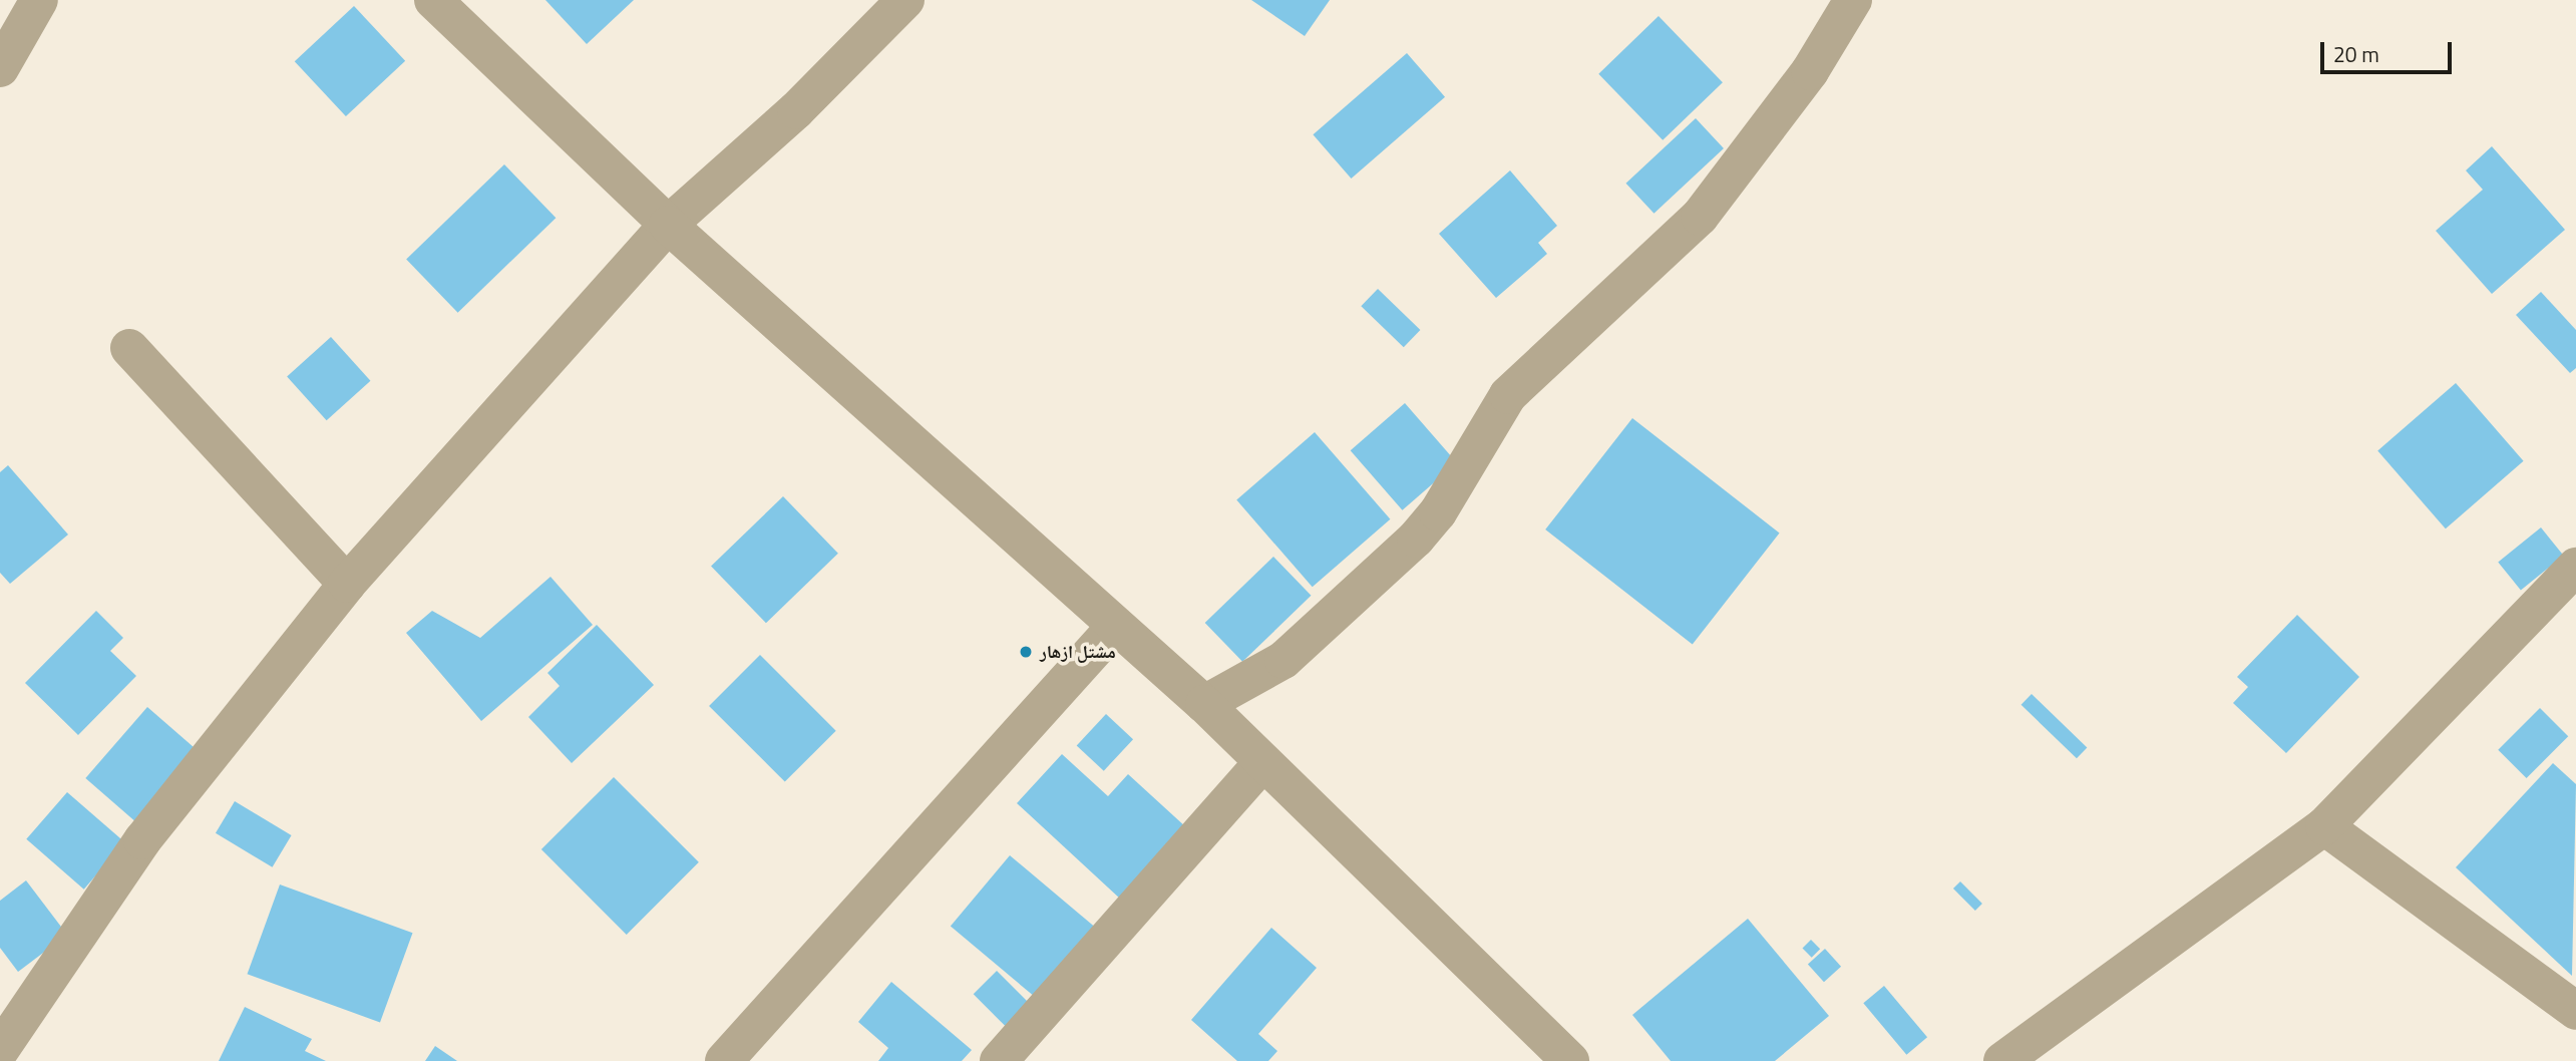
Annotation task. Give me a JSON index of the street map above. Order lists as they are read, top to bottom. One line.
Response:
{"places":["مشتل ازهار"],"scale_bar":"20 m"}
